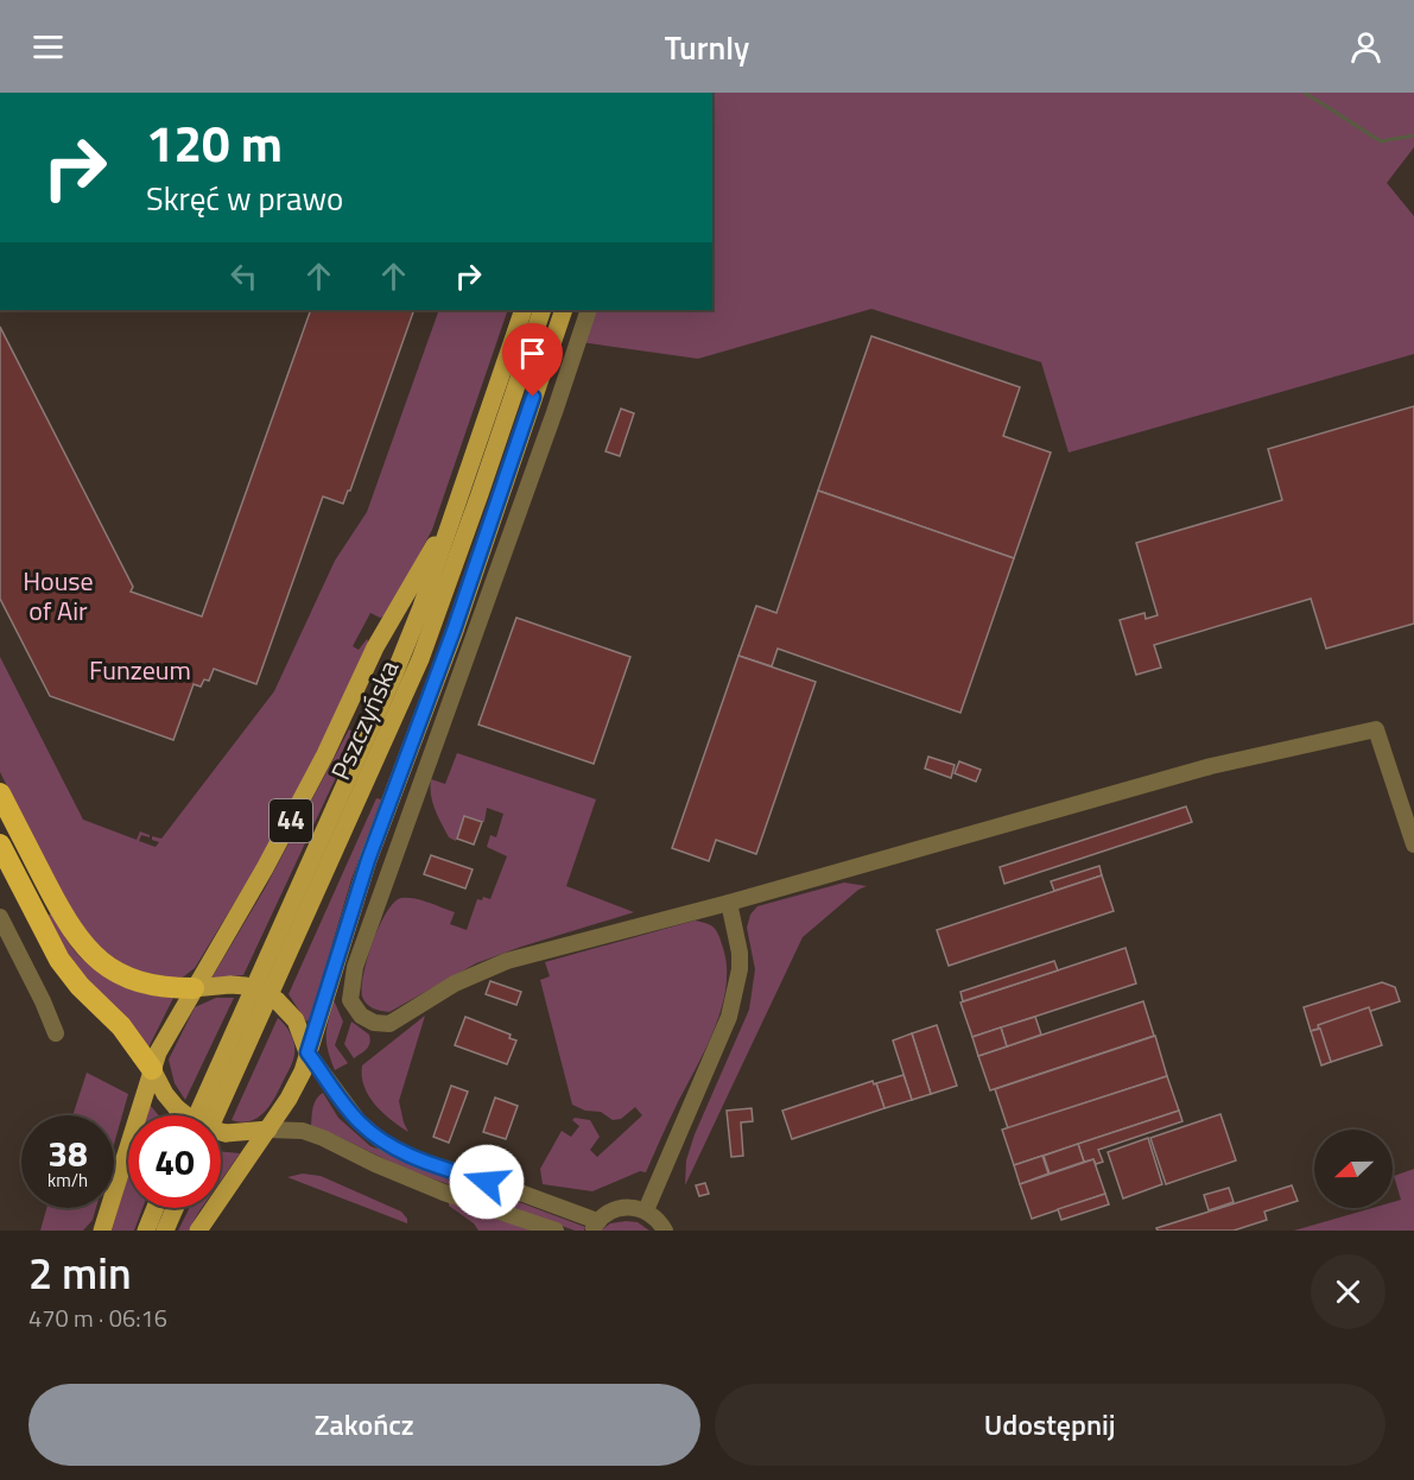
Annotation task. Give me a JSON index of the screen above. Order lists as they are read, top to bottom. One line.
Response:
{"streets":{"main road":["Pszczyńska","44"]},"crossings":[["Pszczyńska","44"]],"parks":["House of Air","Funzeum"],"north":"left","page":{"header":"Turnly","turn":["120 m","Skręć w prawo"],"speed":"38 km/h","limit":"40","heading":["2 min","470 m · 06:16"],"buttons":["Zakończ","Udostępnij"]}}
